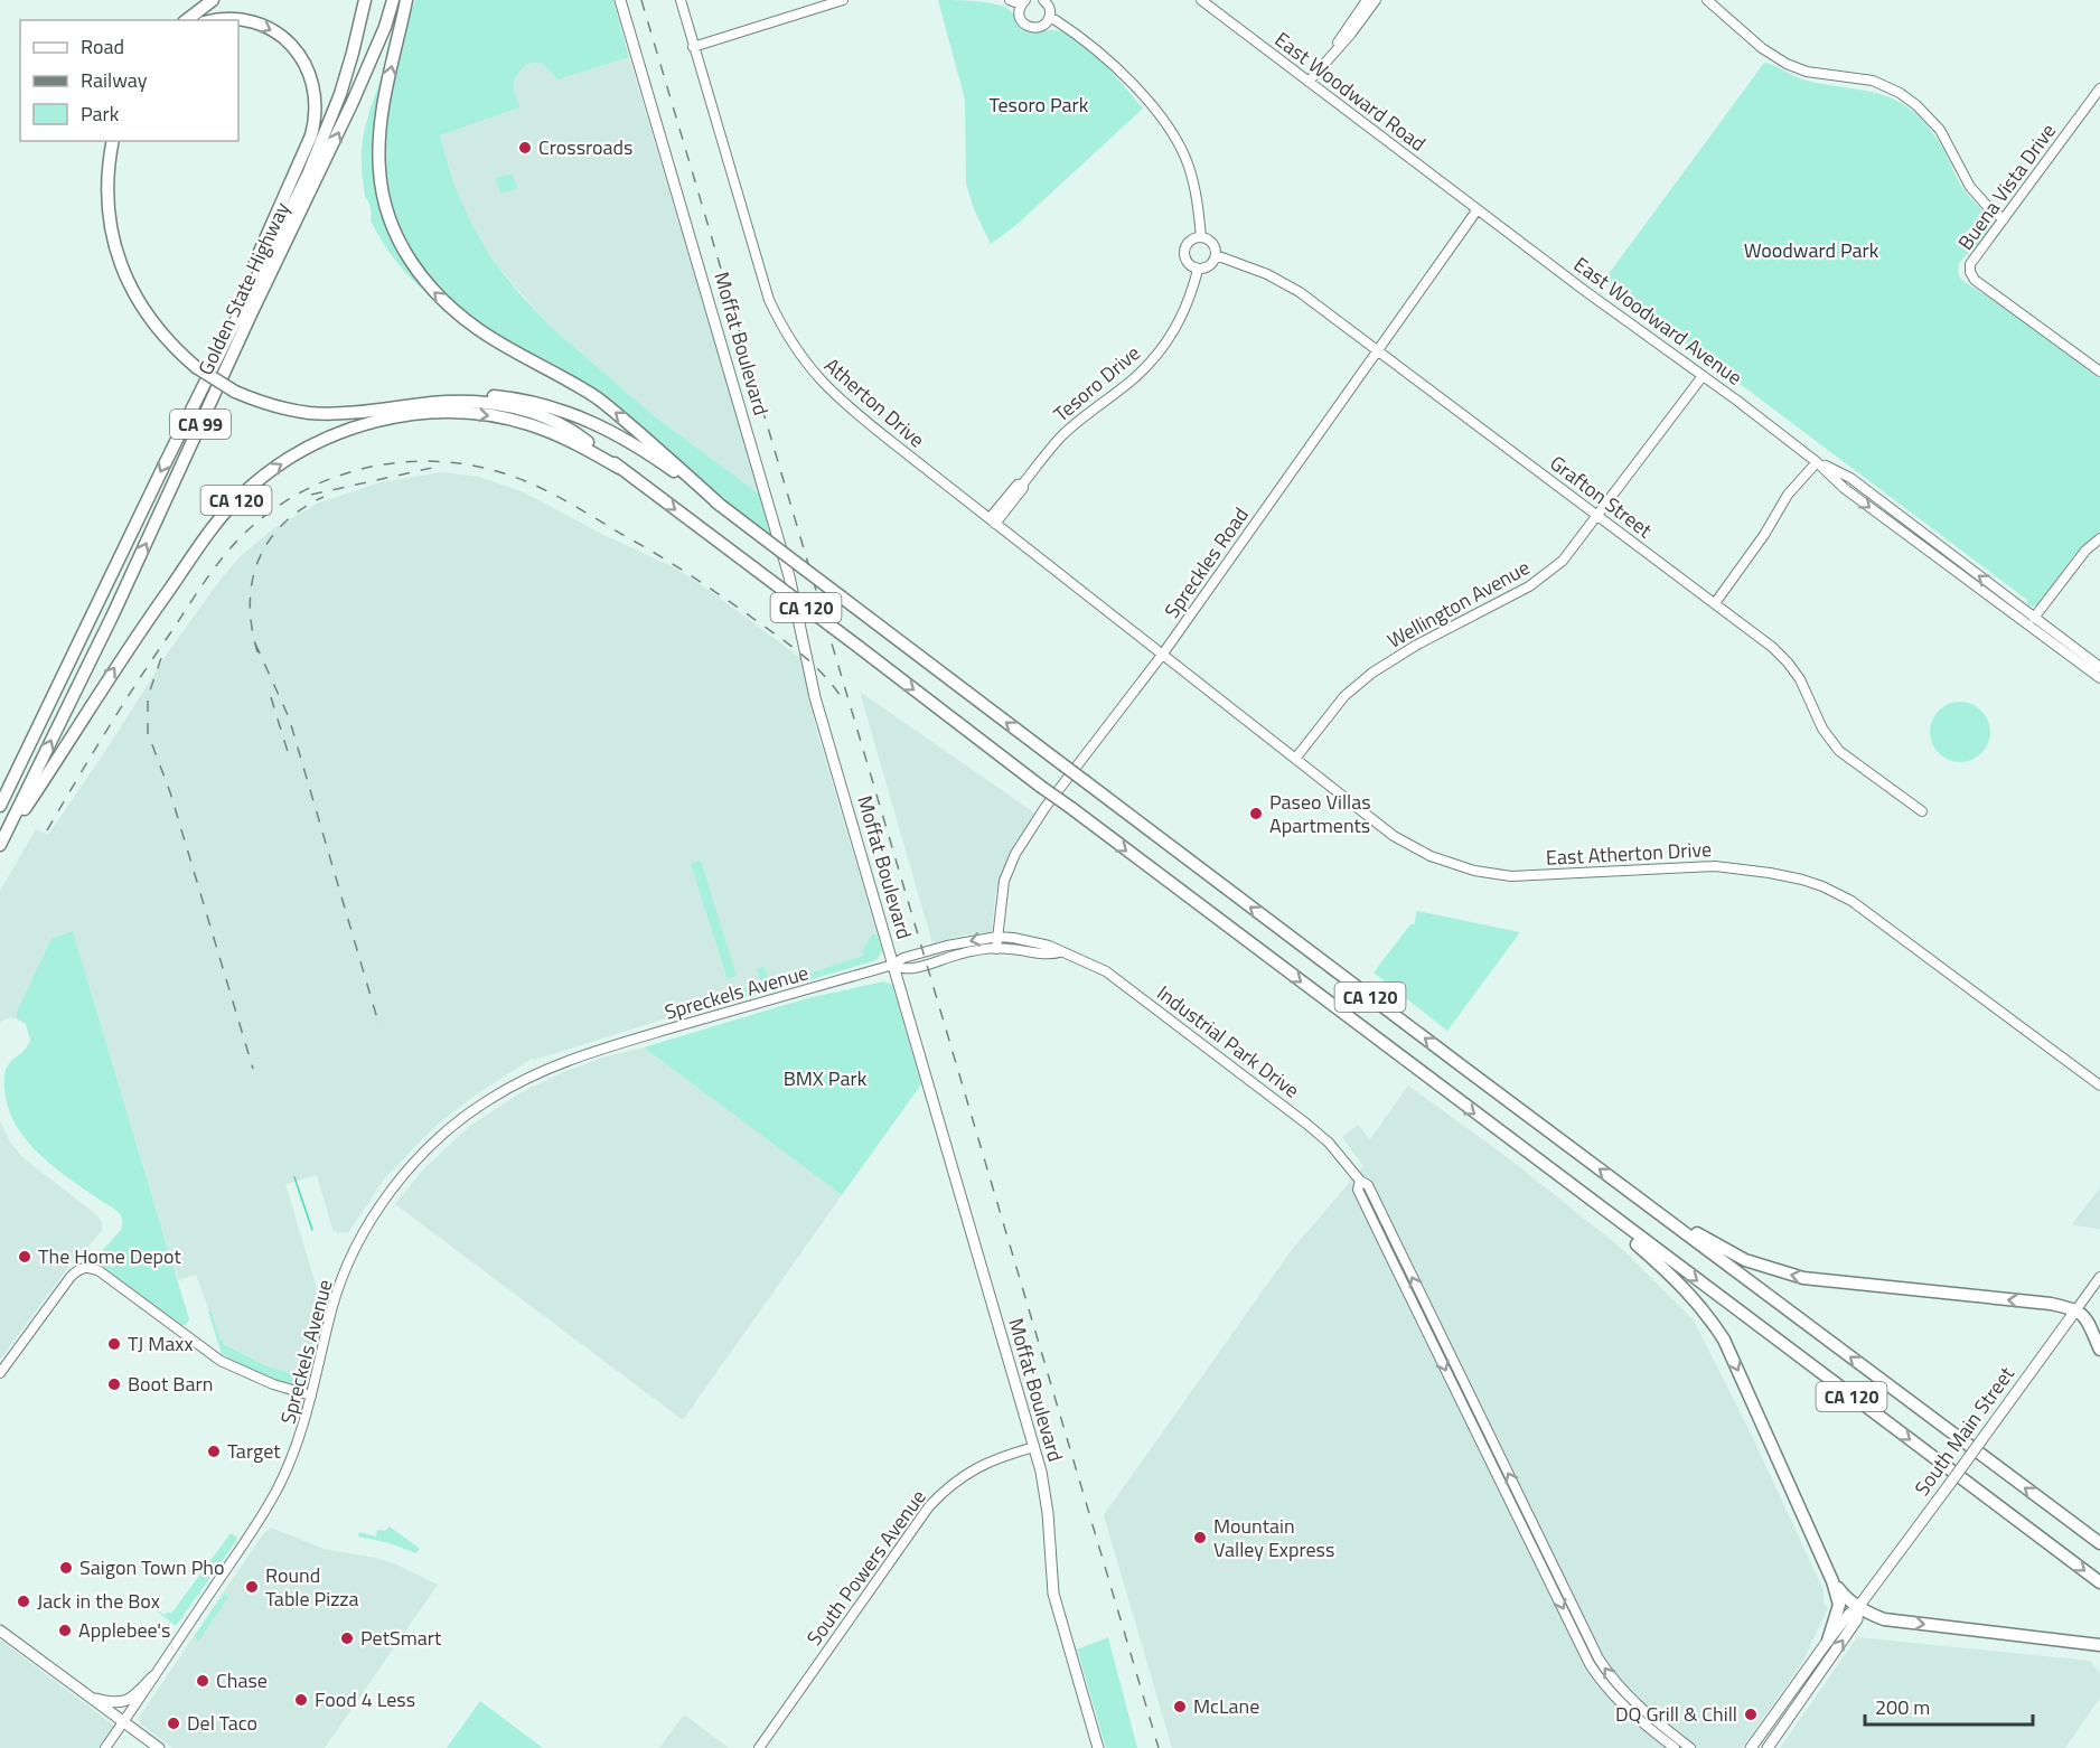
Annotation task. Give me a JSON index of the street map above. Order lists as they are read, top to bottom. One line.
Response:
{"streets":{"highway":["Golden State Highway","CA 99","CA 120"],"main road":["Moffat Boulevard","South Main Street"],"street":["East Woodward Road","Buena Vista Drive","East Woodward Avenue","Tesoro Drive","Atherton Drive","Grafton Street","Spreckles Road","Wellington Avenue","East Atherton Drive","Spreckels Avenue","Industrial Park Drive","South Powers Avenue"]},"crossings":[["East Woodward Road","East Woodward Avenue"],["East Woodward Road","Spreckles Road"],["Golden State Highway","CA 120"],["East Woodward Avenue","Spreckles Road"],["East Woodward Avenue","Wellington Avenue"],["Moffat Boulevard","Spreckels Avenue"],["Moffat Boulevard","Industrial Park Drive"],["Moffat Boulevard","South Powers Avenue"],["Tesoro Drive","Atherton Drive"],["Tesoro Drive","Grafton Street"],["Atherton Drive","Spreckles Road"],["Atherton Drive","East Atherton Drive"],["Grafton Street","Spreckles Road"],["Grafton Street","Wellington Avenue"],["Spreckles Road","East Atherton Drive"],["Spreckles Road","Industrial Park Drive"],["Wellington Avenue","East Atherton Drive"],["Spreckels Avenue","Industrial Park Drive"]],"parks":["Tesoro Park","Woodward Park","BMX Park"],"places":["Crossroads","Paseo Villas Apartments","The Home Depot","TJ Maxx","Boot Barn","Target","Mountain Valley Express","Saigon Town Pho","Round Table Pizza","Jack in the Box","Applebee's","PetSmart","Chase","Food 4 Less","McLane","DQ Grill & Chill","Del Taco"],"legend":["Road","Railway","Park"],"scale_bar":"200 m"}
